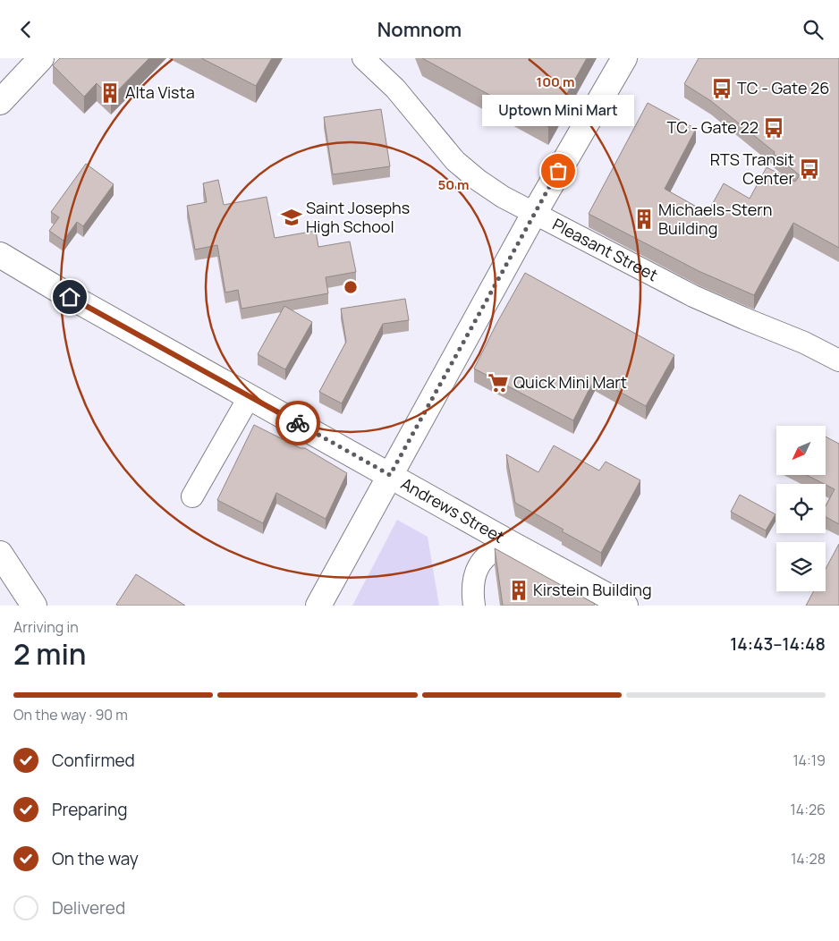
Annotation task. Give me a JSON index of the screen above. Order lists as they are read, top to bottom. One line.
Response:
{"streets":{"main road":["Andrews Street"],"street":["Pleasant Street"]},"places":{"bus stop":["TC - Gate 26","TC - Gate 22","RTS Transit Center"],"building":["Alta Vista","Michaels-Stern Building","Kirstein Building"],"other":["Uptown Mini Mart"],"school or university":["Saint Josephs High School"],"supermarket":["Quick Mini Mart"]},"north":"bottom left","page":{"header":"Nomnom","bubble":"Uptown Mini Mart","heading":["2 min","Arriving in","14:43–14:48"],"bar":"On the way · 90 m","list":[["Confirmed","14:19"],["Preparing","14:26"],["On the way","14:28"],"Delivered"]},"rings":["100 m","50 m"]}
